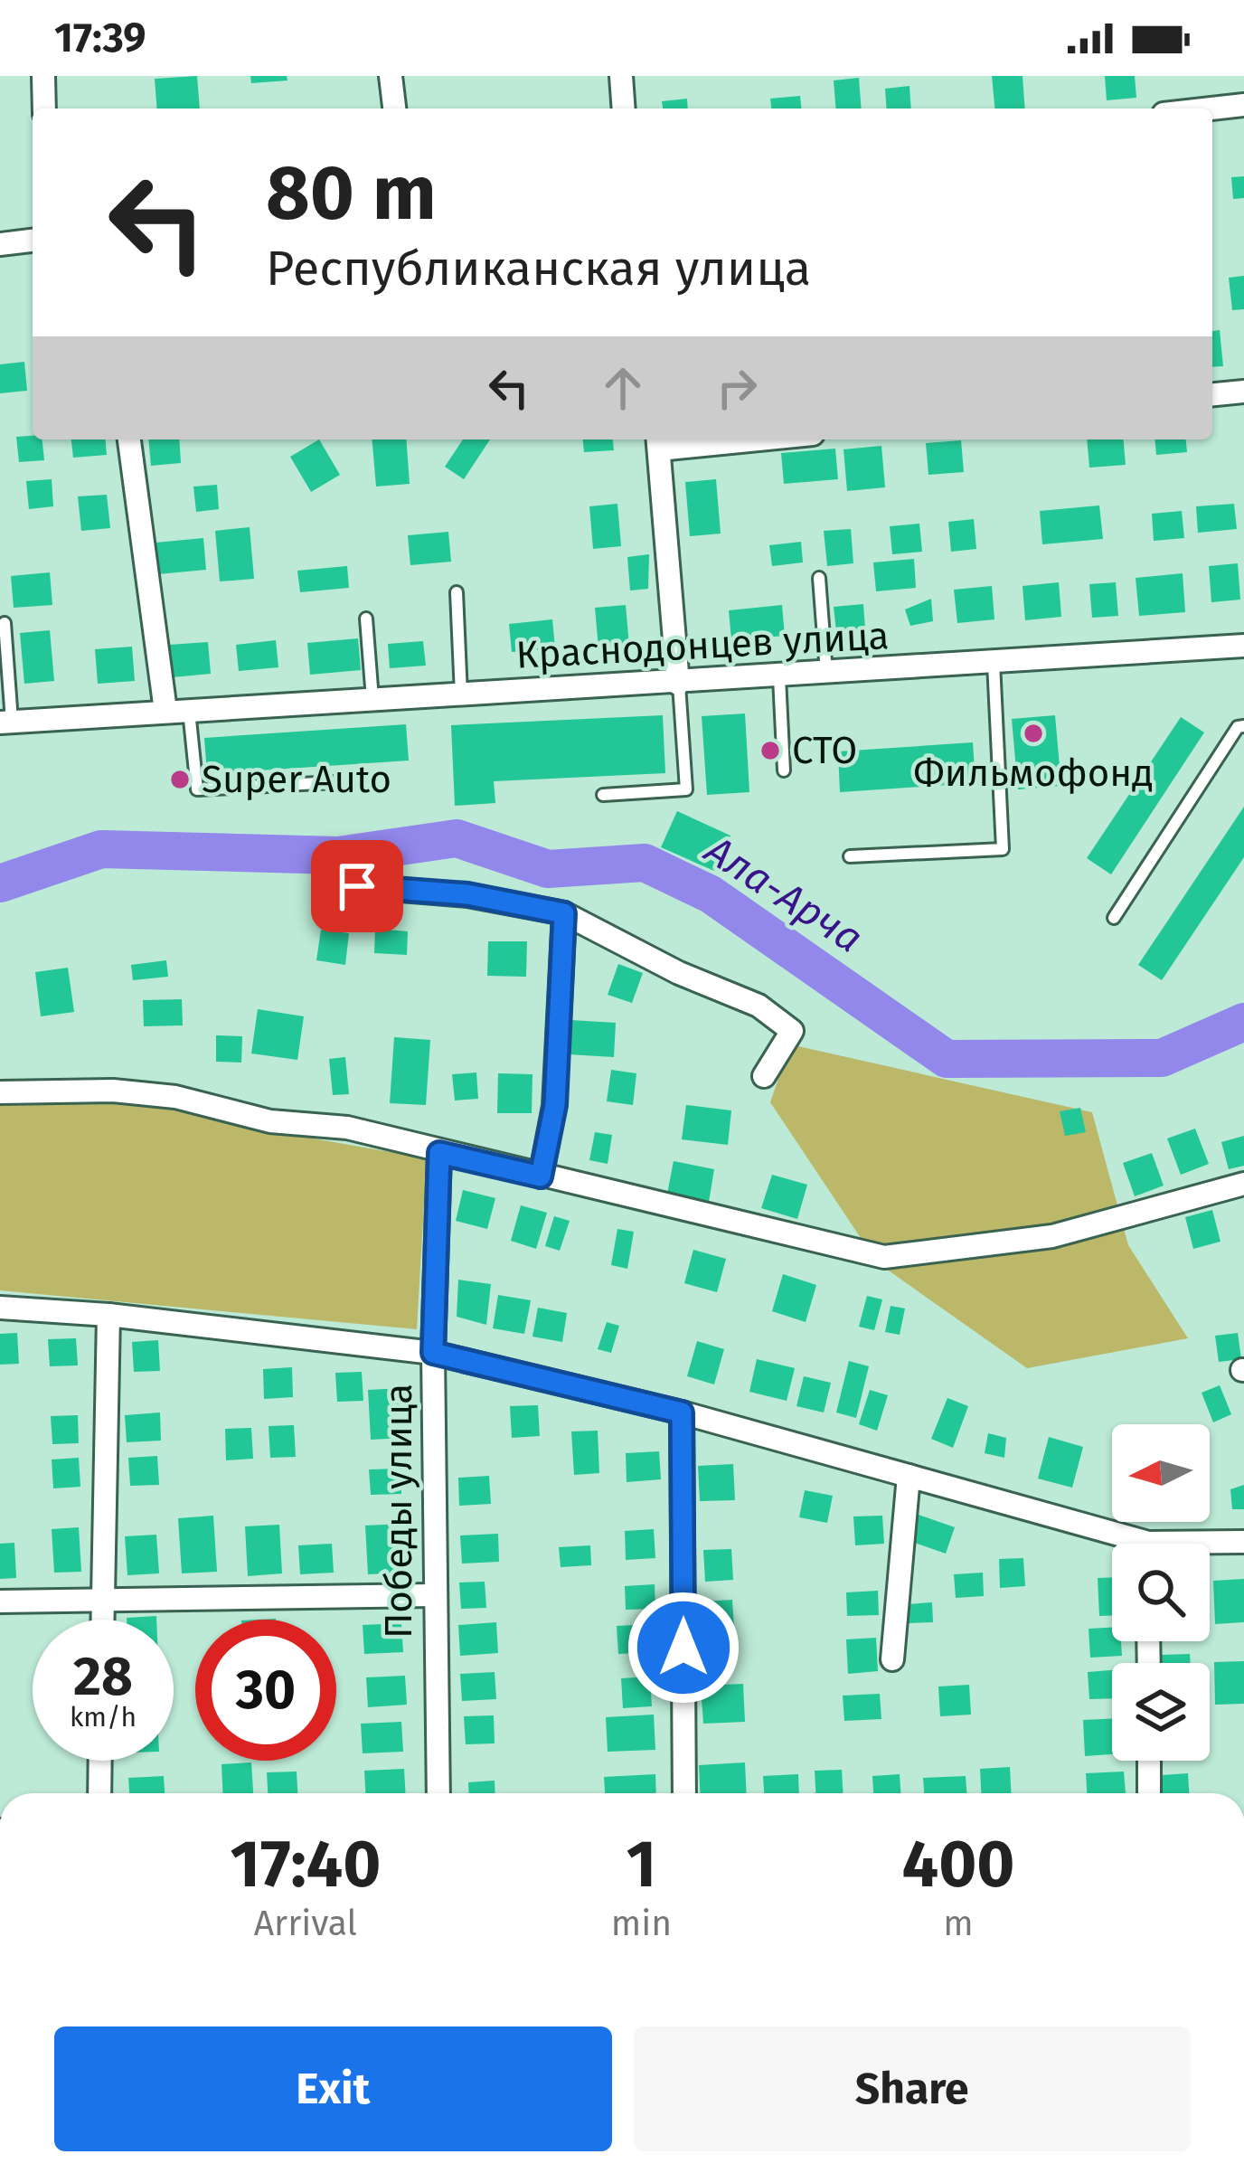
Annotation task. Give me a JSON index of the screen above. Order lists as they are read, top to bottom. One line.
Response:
{"streets":{"street":["Краснодонцев улица","Победы улица"]},"water":["Ала-Арча"],"places":["Фильмофонд","СТО","Super Auto"],"north":"left","page":{"status":"17:39","turn":["80 m","Республиканская улица"],"speed":"28 km/h","limit":"30","eta":["17:40","Arrival","1","min","400","m"],"buttons":["Exit","Share"]}}
